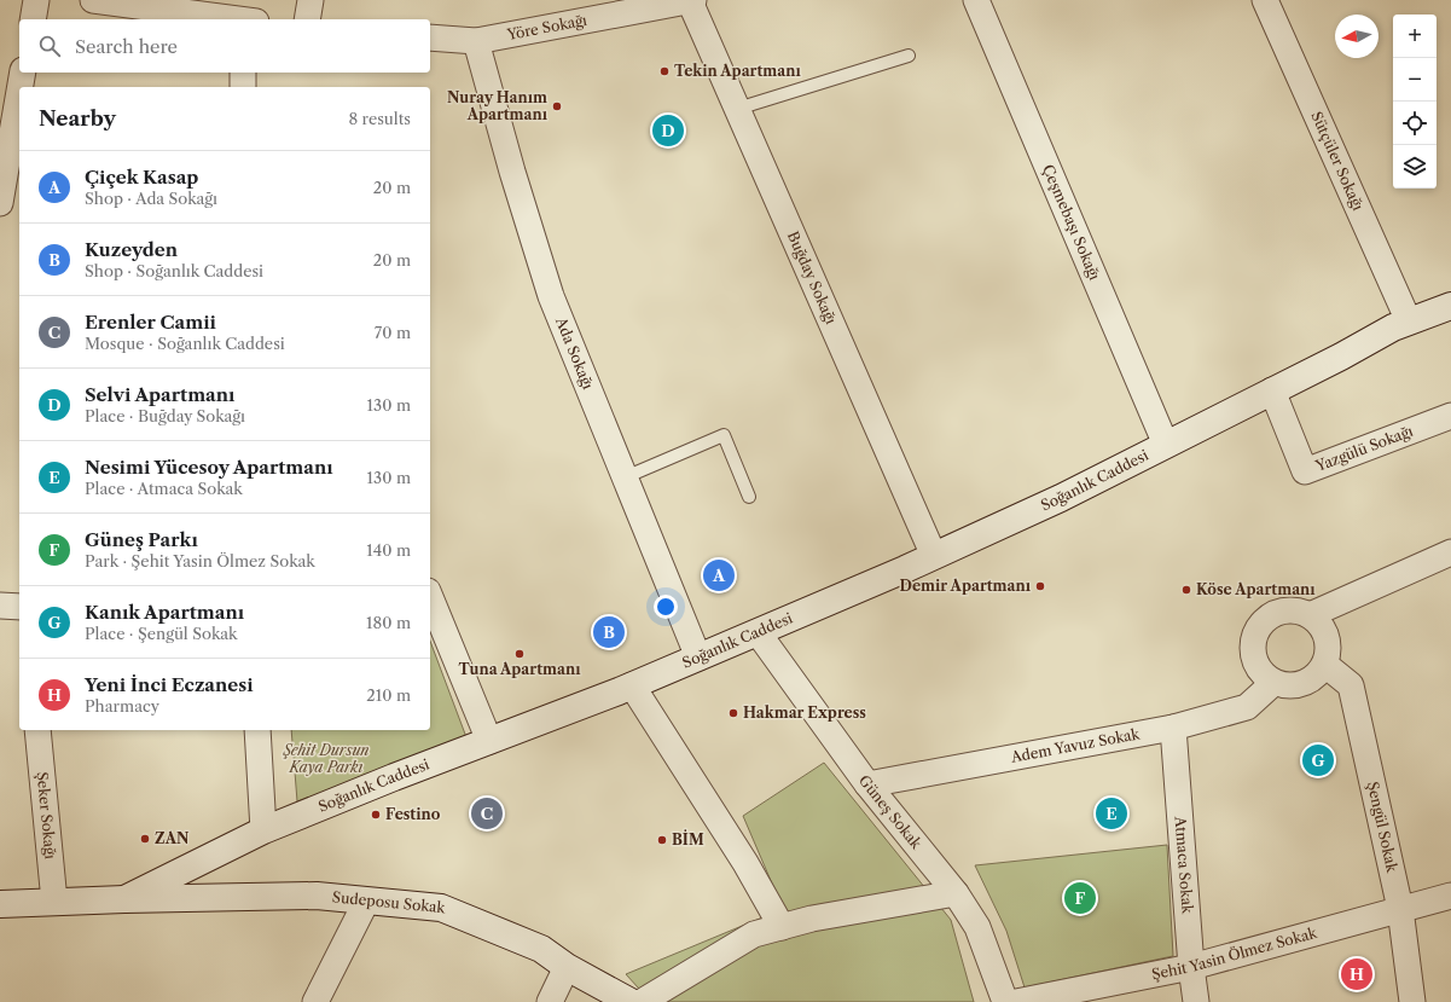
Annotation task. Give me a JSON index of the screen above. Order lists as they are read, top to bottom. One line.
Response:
{"streets":{"street":["Yöre Sokağı","Sütçüler Sokağı","Çeşmebaşı Sokağı","Buğday Sokağı","Ada Sokağı","Yazgülü Sokağı","Soğanlık Caddesi","Adem Yavuz Sokak","Güneş Sokak","Şeker Sokağı","Şengül Sokak","Atmaca Sokak","Sudeposu Sokak","Şehit Yasin Ölmez Sokak"]},"crossings":[["Yöre Sokağı","Buğday Sokağı"],["Yöre Sokağı","Ada Sokağı"],["Sütçüler Sokağı","Soğanlık Caddesi"],["Çeşmebaşı Sokağı","Soğanlık Caddesi"],["Buğday Sokağı","Soğanlık Caddesi"],["Ada Sokağı","Soğanlık Caddesi"],["Yazgülü Sokağı","Soğanlık Caddesi"],["Soğanlık Caddesi","Güneş Sokak"],["Soğanlık Caddesi","Şeker Sokağı"],["Soğanlık Caddesi","Sudeposu Sokak"],["Adem Yavuz Sokak","Güneş Sokak"],["Adem Yavuz Sokak","Şengül Sokak"],["Adem Yavuz Sokak","Atmaca Sokak"],["Şengül Sokak","Şehit Yasin Ölmez Sokak"],["Atmaca Sokak","Şehit Yasin Ölmez Sokak"]],"parks":["Şehit Dursun Kaya Parkı"],"places":["Tekin Apartmanı","Nuray Hanım Apartmanı","Demir Apartmanı","Köse Apartmanı","Tuna Apartmanı","Hakmar Express","Festino","ZAN","BİM"],"north":"left","page":{"map_buttons":["+","−"],"search":"Search here","heading":["Nearby","8 results"],"pins":["D","A","B","G","C","E","F","H"],"list":[{"mark":"A","name":"Çiçek Kasap","note":"Shop · Ada Sokağı","value":"20 m"},{"mark":"B","name":"Kuzeyden","note":"Shop · Soğanlık Caddesi","value":"20 m"},{"mark":"C","name":"Erenler Camii","note":"Mosque · Soğanlık Caddesi","value":"70 m"},{"mark":"D","name":"Selvi Apartmanı","note":"Place · Buğday Sokağı","value":"130 m"},{"mark":"E","name":"Nesimi Yücesoy Apartmanı","note":"Place · Atmaca Sokak","value":"130 m"},{"mark":"F","name":"Güneş Parkı","note":"Park · Şehit Yasin Ölmez Sokak","value":"140 m"},{"mark":"G","name":"Kanık Apartmanı","note":"Place · Şengül Sokak","value":"180 m"},{"mark":"H","name":"Yeni İnci Eczanesi","note":"Pharmacy","value":"210 m"}]}}
